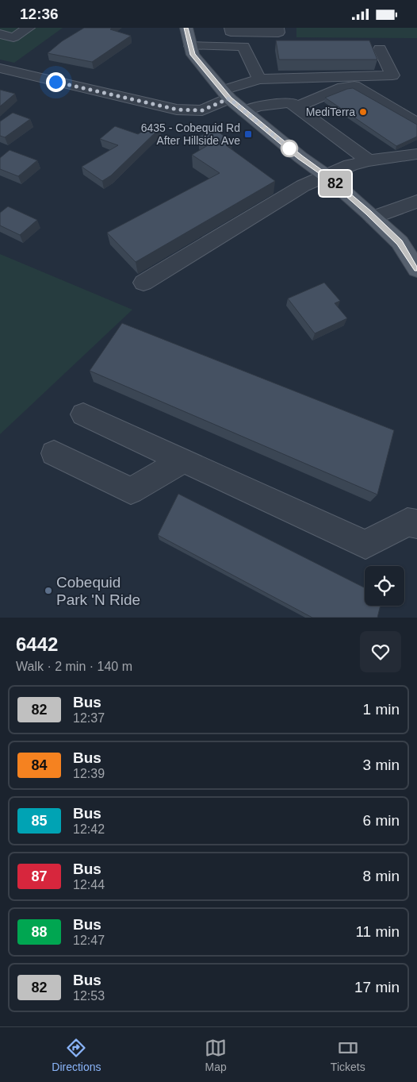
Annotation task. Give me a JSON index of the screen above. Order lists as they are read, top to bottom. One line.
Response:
{"places":{"other":["MediTerra","Cobequid Park 'N Ride"],"transit":["6435 - Cobequid Rd After Hillside Ave"]},"lines":["bus line 82"],"page":{"status":"12:36","on_map":"82","heading":["6442","Walk · 2 min · 140 m"],"list":[{"mark":"82","name":"Bus","note":"12:37","value":"1 min"},{"mark":"84","name":"Bus","note":"12:39","value":"3 min"},{"mark":"85","name":"Bus","note":"12:42","value":"6 min"},{"mark":"87","name":"Bus","note":"12:44","value":"8 min"},{"mark":"88","name":"Bus","note":"12:47","value":"11 min"},{"mark":"82","name":"Bus","note":"12:53","value":"17 min"}],"tabs":["Directions","Map","Tickets"]}}
